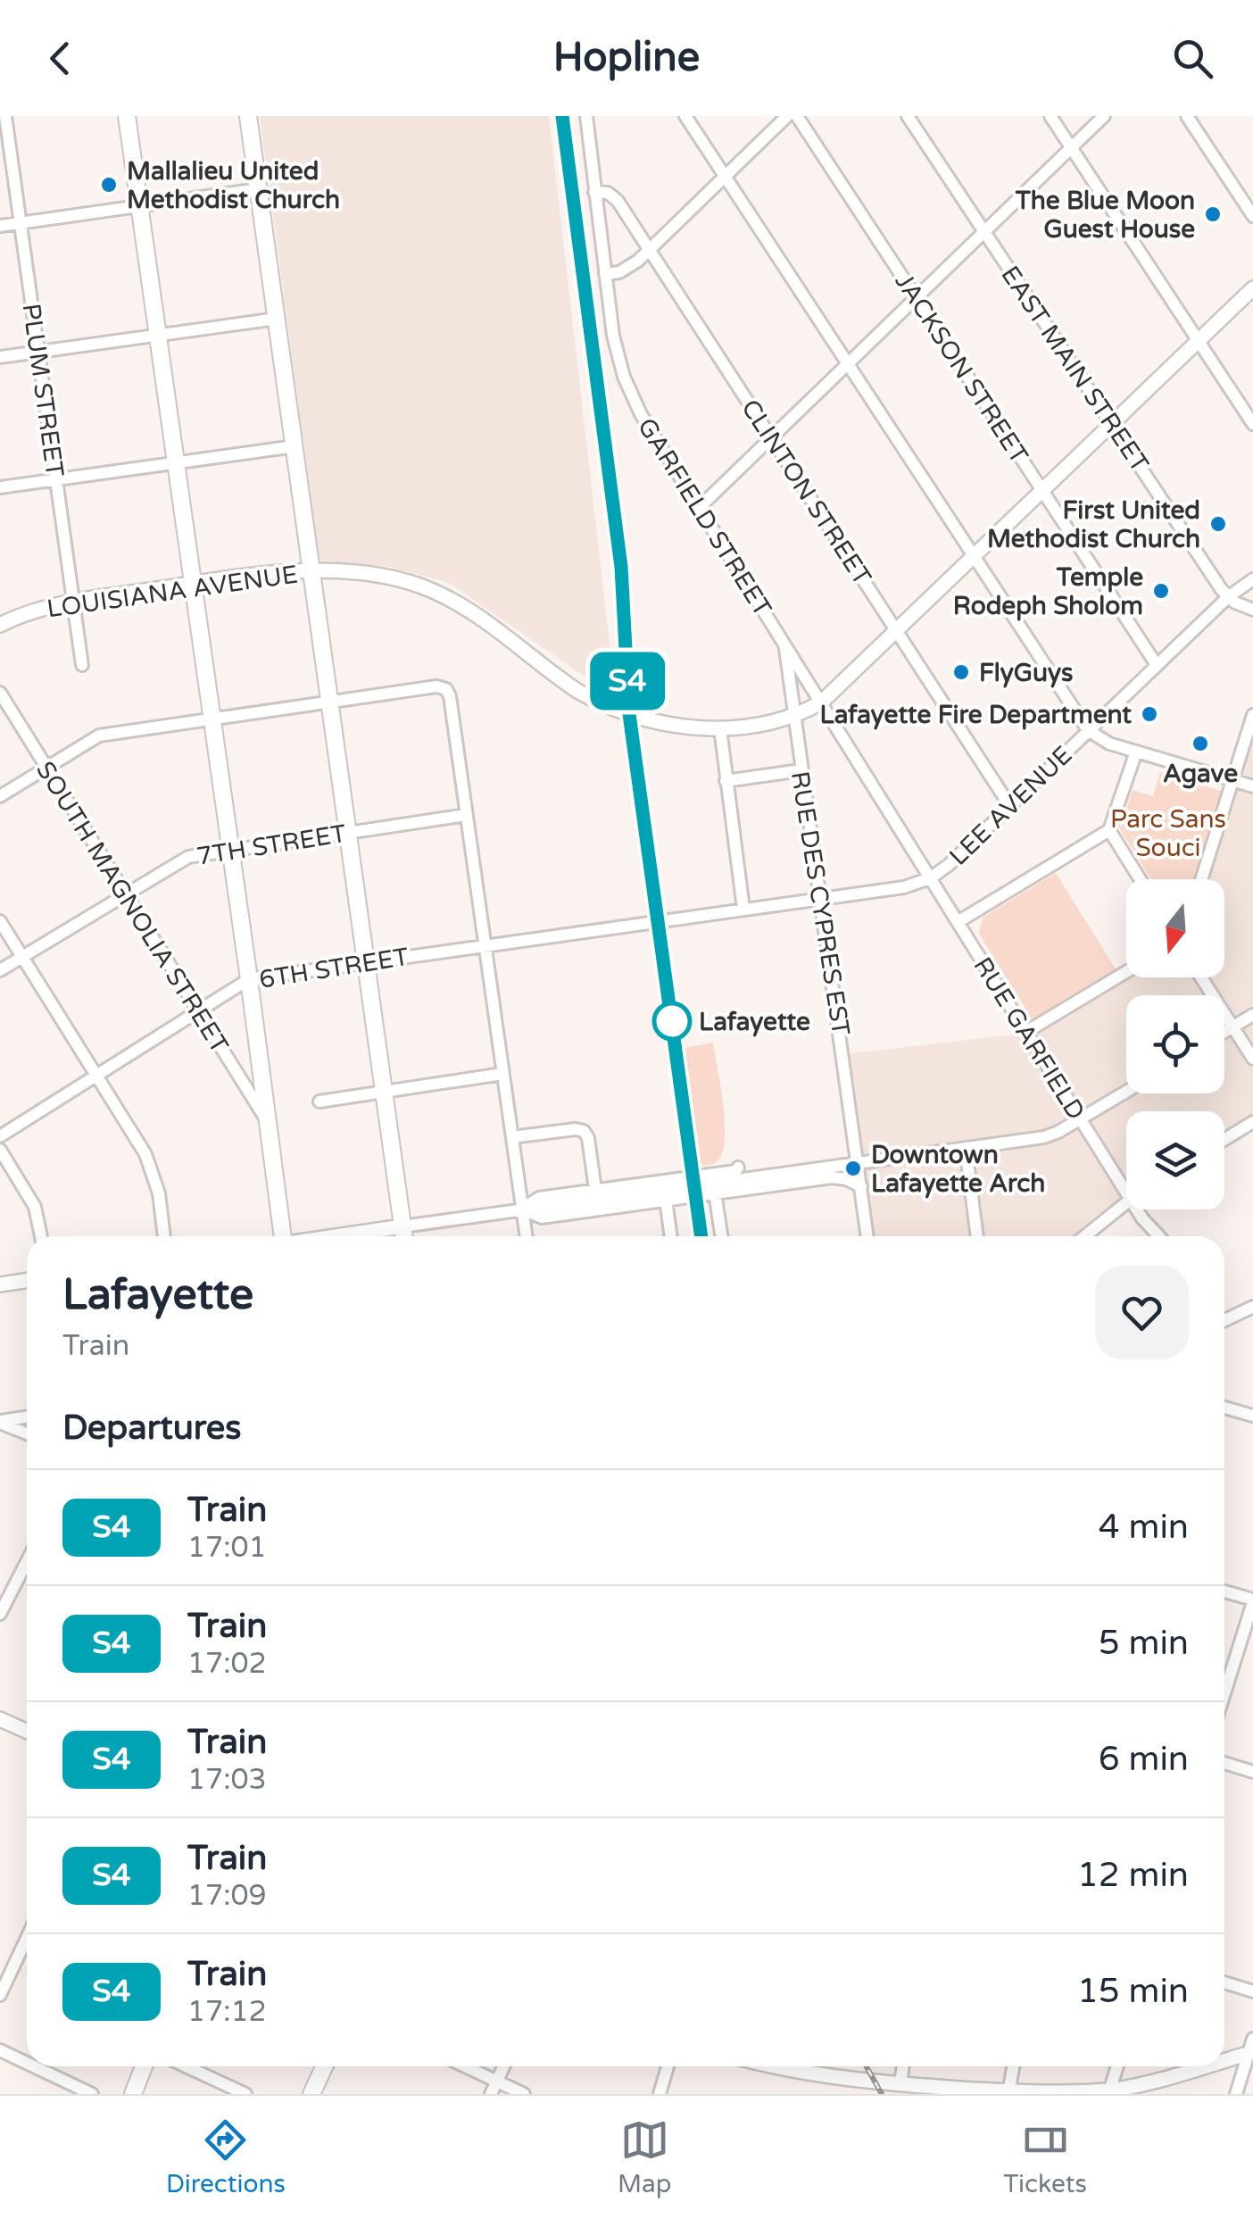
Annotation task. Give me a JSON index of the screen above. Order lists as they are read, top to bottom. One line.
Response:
{"streets":{"main road":["LOUISIANA AVENUE"],"street":["JACKSON STREET","EAST MAIN STREET","PLUM STREET","CLINTON STREET","GARFIELD STREET","LEE AVENUE","7TH STREET","RUE DES CYPRES EST","SOUTH MAGNOLIA STREET","6TH STREET","RUE GARFIELD"]},"crossings":[["JACKSON STREET","LOUISIANA AVENUE"],["JACKSON STREET","LEE AVENUE"],["EAST MAIN STREET","LOUISIANA AVENUE"],["EAST MAIN STREET","LEE AVENUE"],["PLUM STREET","LOUISIANA AVENUE"],["CLINTON STREET","GARFIELD STREET"],["CLINTON STREET","LOUISIANA AVENUE"],["CLINTON STREET","LEE AVENUE"],["GARFIELD STREET","LOUISIANA AVENUE"],["GARFIELD STREET","LEE AVENUE"],["GARFIELD STREET","RUE DES CYPRES EST"],["GARFIELD STREET","RUE GARFIELD"],["LOUISIANA AVENUE","RUE DES CYPRES EST"],["LEE AVENUE","RUE DES CYPRES EST"],["LEE AVENUE","6TH STREET"],["LEE AVENUE","RUE GARFIELD"],["7TH STREET","SOUTH MAGNOLIA STREET"],["SOUTH MAGNOLIA STREET","6TH STREET"]],"parks":["Parc Sans Souci"],"places":["Mallalieu United Methodist Church","The Blue Moon Guest House","First United Methodist Church","Temple Rodeph Sholom","FlyGuys","Lafayette Fire Department","Agave","Lafayette","Downtown Lafayette Arch"],"north":"bottom","page":{"header":"Hopline","on_map":"S4","heading":[["Lafayette","Train"],"Departures"],"list":[{"mark":"S4","name":"Train","note":"17:01","value":"4 min"},{"mark":"S4","name":"Train","note":"17:02","value":"5 min"},{"mark":"S4","name":"Train","note":"17:03","value":"6 min"},{"mark":"S4","name":"Train","note":"17:09","value":"12 min"},{"mark":"S4","name":"Train","note":"17:12","value":"15 min"}],"tabs":["Directions","Map","Tickets"]}}
